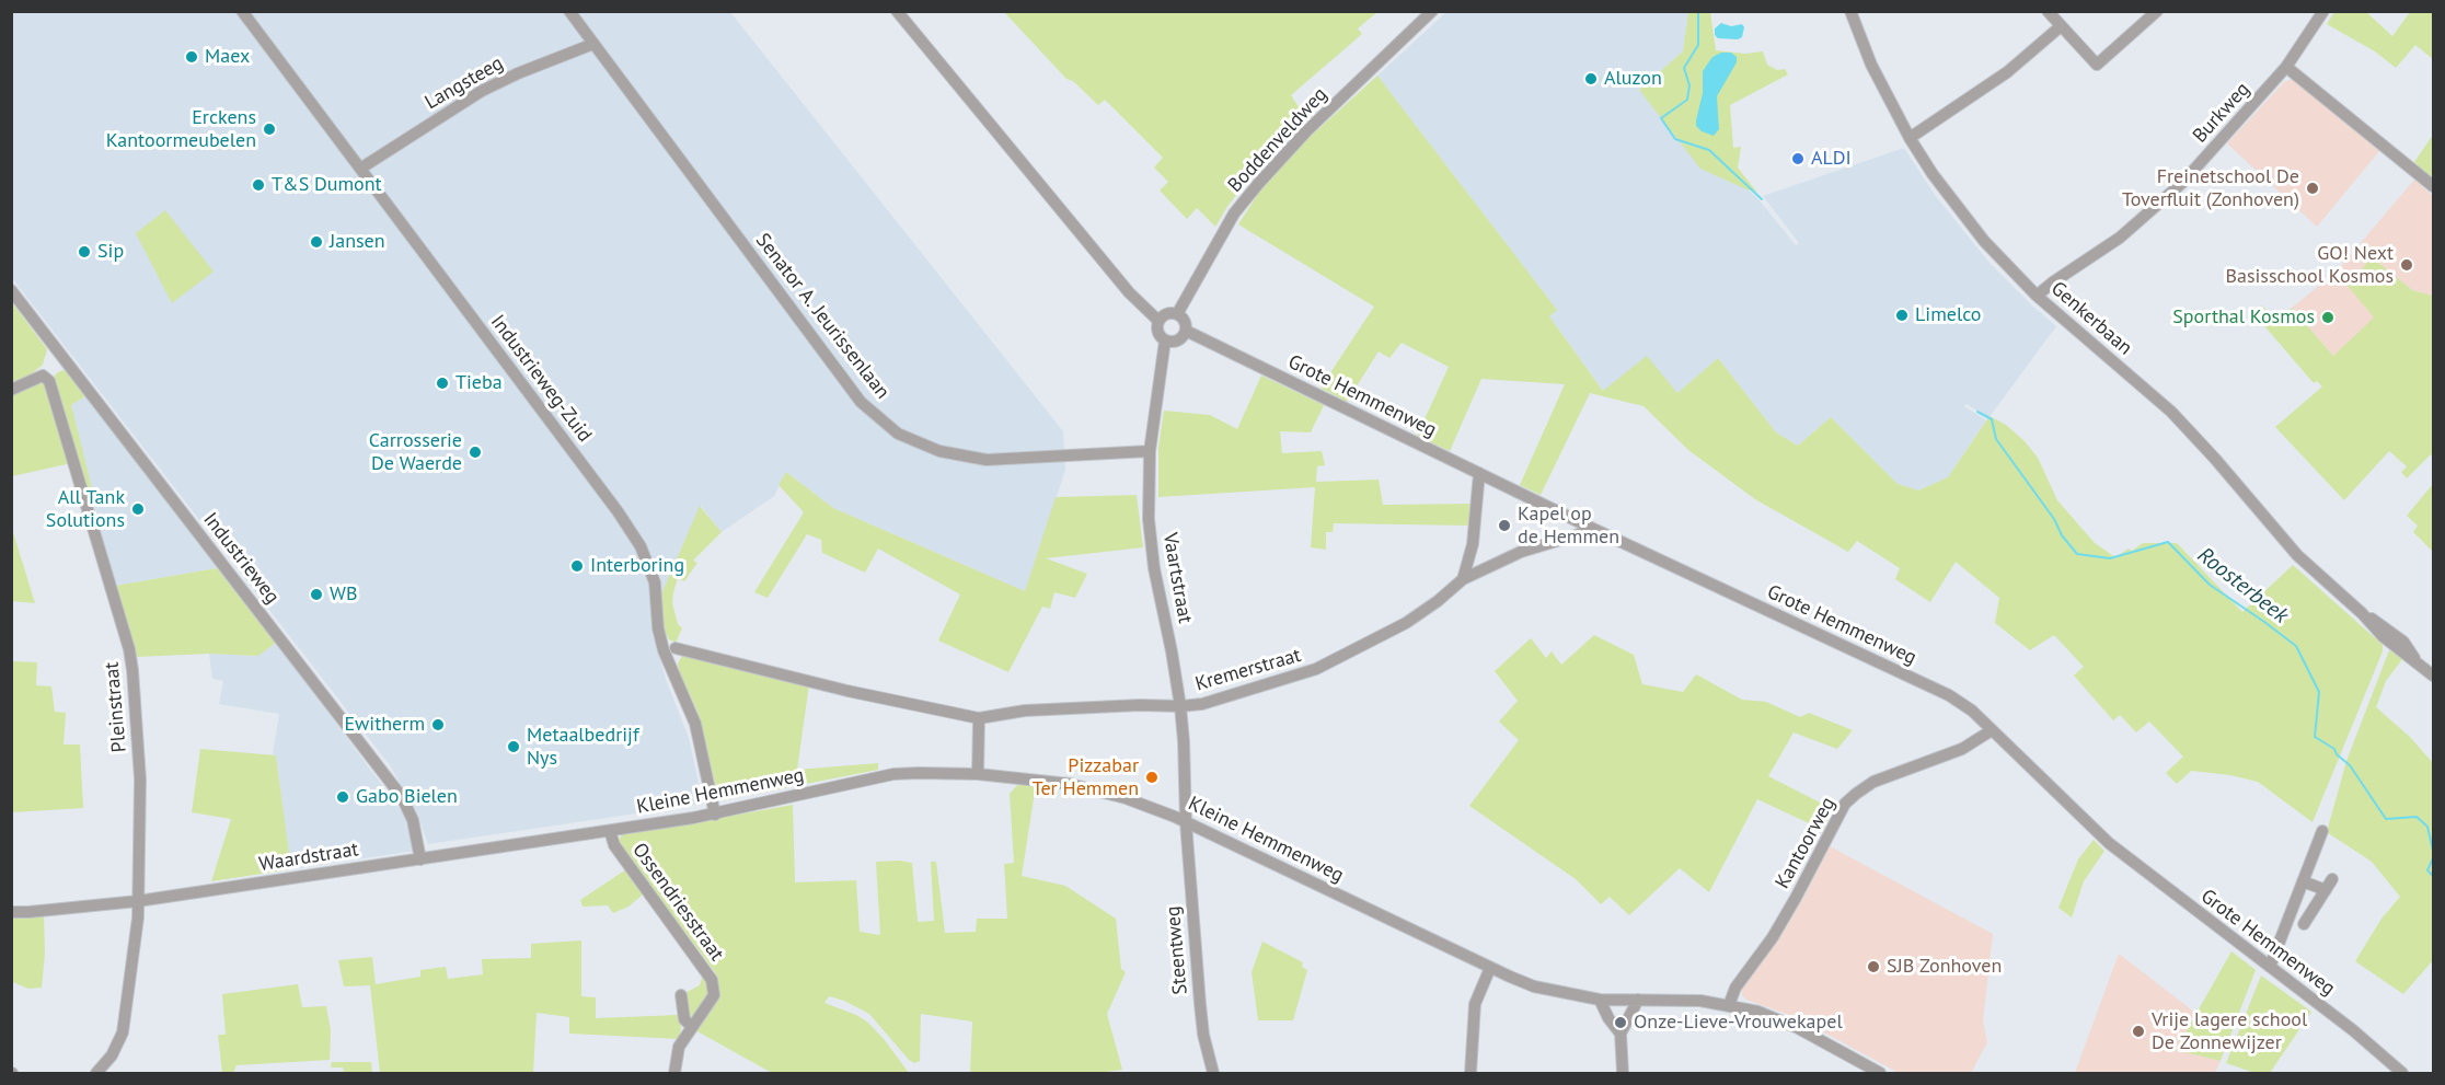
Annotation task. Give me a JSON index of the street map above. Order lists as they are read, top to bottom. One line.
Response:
{"streets":{"street":["Langsteeg","Burkweg","Boddenveldweg","Senator A. Jeurissenlaan","Genkerbaan","Industrieweg-Zuid","Grote Hemmenweg","Industrieweg","Vaartstraat","Kremerstraat","Pleinstraat","Kleine Hemmenweg","Kantoorweg","Waardstraat","Ossendriesstraat","Steentweg"]},"crossings":[["Langsteeg","Senator A. Jeurissenlaan"],["Langsteeg","Industrieweg-Zuid"],["Burkweg","Genkerbaan"],["Boddenveldweg","Grote Hemmenweg"],["Boddenveldweg","Vaartstraat"],["Senator A. Jeurissenlaan","Vaartstraat"],["Industrieweg-Zuid","Kleine Hemmenweg"],["Grote Hemmenweg","Vaartstraat"],["Grote Hemmenweg","Kremerstraat"],["Grote Hemmenweg","Kantoorweg"],["Industrieweg","Waardstraat"],["Vaartstraat","Kremerstraat"],["Vaartstraat","Kleine Hemmenweg"],["Vaartstraat","Steentweg"],["Pleinstraat","Waardstraat"],["Kleine Hemmenweg","Kantoorweg"],["Kleine Hemmenweg","Waardstraat"],["Kleine Hemmenweg","Ossendriesstraat"],["Kleine Hemmenweg","Steentweg"],["Waardstraat","Ossendriesstraat"]],"water":["Roosterbeek"],"places":["Maex","Aluzon","Erckens Kantoormeubelen","ALDI","T&S Dumont","Freinetschool De Toverfluit (Zonhoven)","Jansen","Sip","GO! Next Basisschool Kosmos","Limelco","Sporthal Kosmos","Tieba","Carrosserie De Waerde","All Tank Solutions","Kapel op de Hemmen","Interboring","WB","Ewitherm","Metaalbedrijf Nys","Pizzabar Ter Hemmen","Gabo Bielen","SJB Zonhoven","Onze-Lieve-Vrouwekapel","Vrije lagere school De Zonnewijzer"]}
